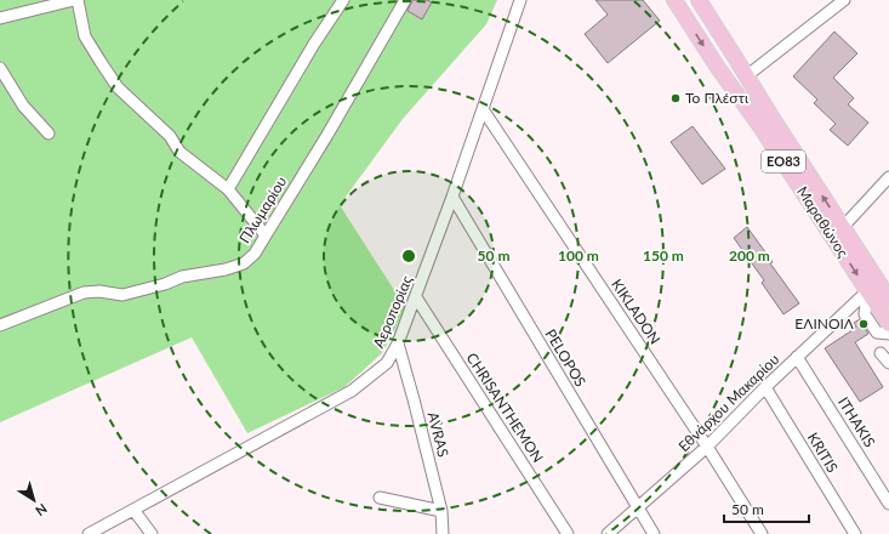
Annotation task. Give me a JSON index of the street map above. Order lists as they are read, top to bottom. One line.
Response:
{"streets":{"main road":["ΕΟ83","Μαραθώνος"],"street":["Πλωμαρίου","Αεροπορίας","KIKLADON","PELOPOS","Εθνάρχου Μακαρίου","CHRISANTHEMON","ITHAKIS","AVRAS","KRITIS"]},"crossings":[["Μαραθώνος","Εθνάρχου Μακαρίου"],["Αεροπορίας","KIKLADON"],["Αεροπορίας","PELOPOS"],["Αεροπορίας","CHRISANTHEMON"],["Αεροπορίας","AVRAS"],["KIKLADON","Εθνάρχου Μακαρίου"],["PELOPOS","Εθνάρχου Μακαρίου"],["Εθνάρχου Μακαρίου","ITHAKIS"],["Εθνάρχου Μακαρίου","KRITIS"]],"places":["Το Πλέστι","ΕΛΙΝΟΙΛ"],"scale_bar":"50 m","north":"bottom right","rings":["50 m","100 m","150 m","200 m"]}
